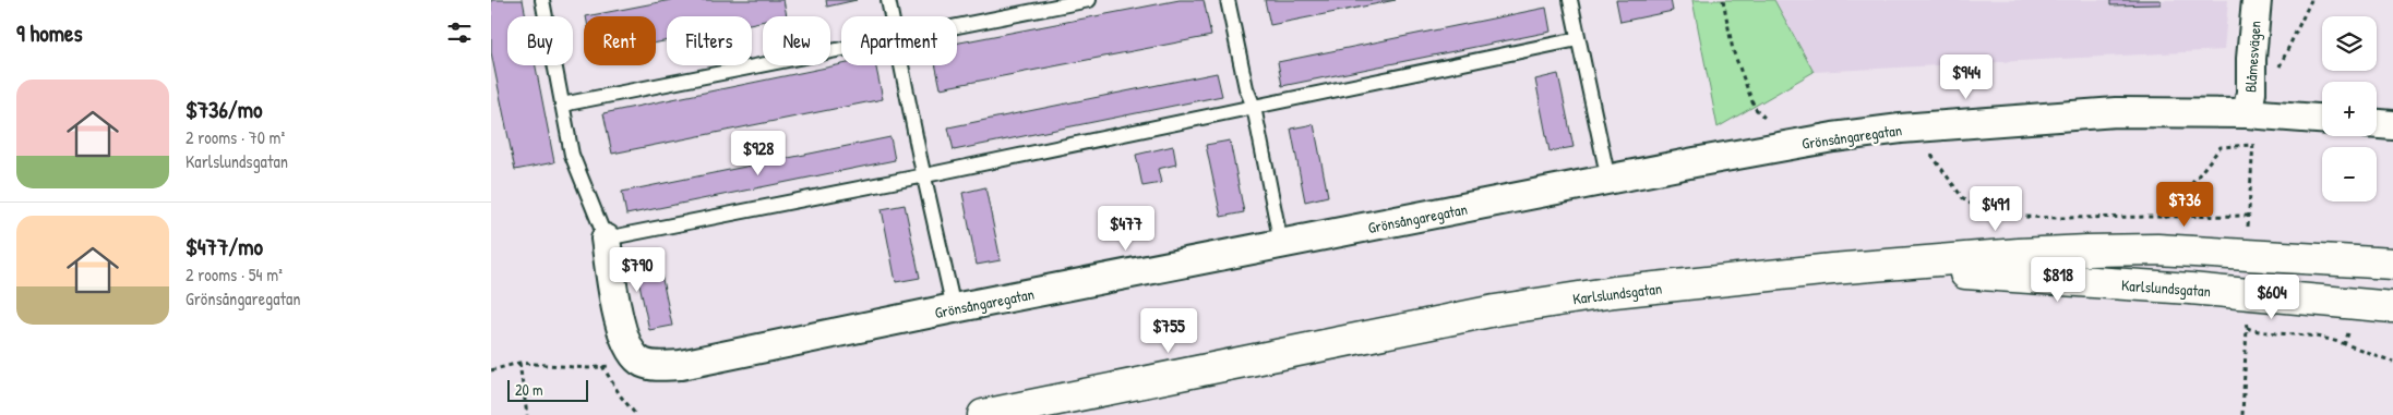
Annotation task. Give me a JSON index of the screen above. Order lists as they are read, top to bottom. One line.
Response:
{"streets":{"main road":["Karlslundsgatan"],"street":["Blåmesvägen","Grönsångaregatan"]},"crossings":[["Blåmesvägen","Grönsångaregatan"]],"scale_bar":"20 m","page":{"heading":"9 homes","map_buttons":["+","−"],"chip":["Buy","Rent","Filters","New","Apartment"],"price":["$944","$928","$736","$491","$477","$790","$818","$604","$755"],"list":[{"name":"$736/mo","note":"2 rooms · 70 m² · Karlslundsgatan"},{"name":"$477/mo","note":"2 rooms · 54 m² · Grönsångaregatan"}],"scale":"20 m"}}
